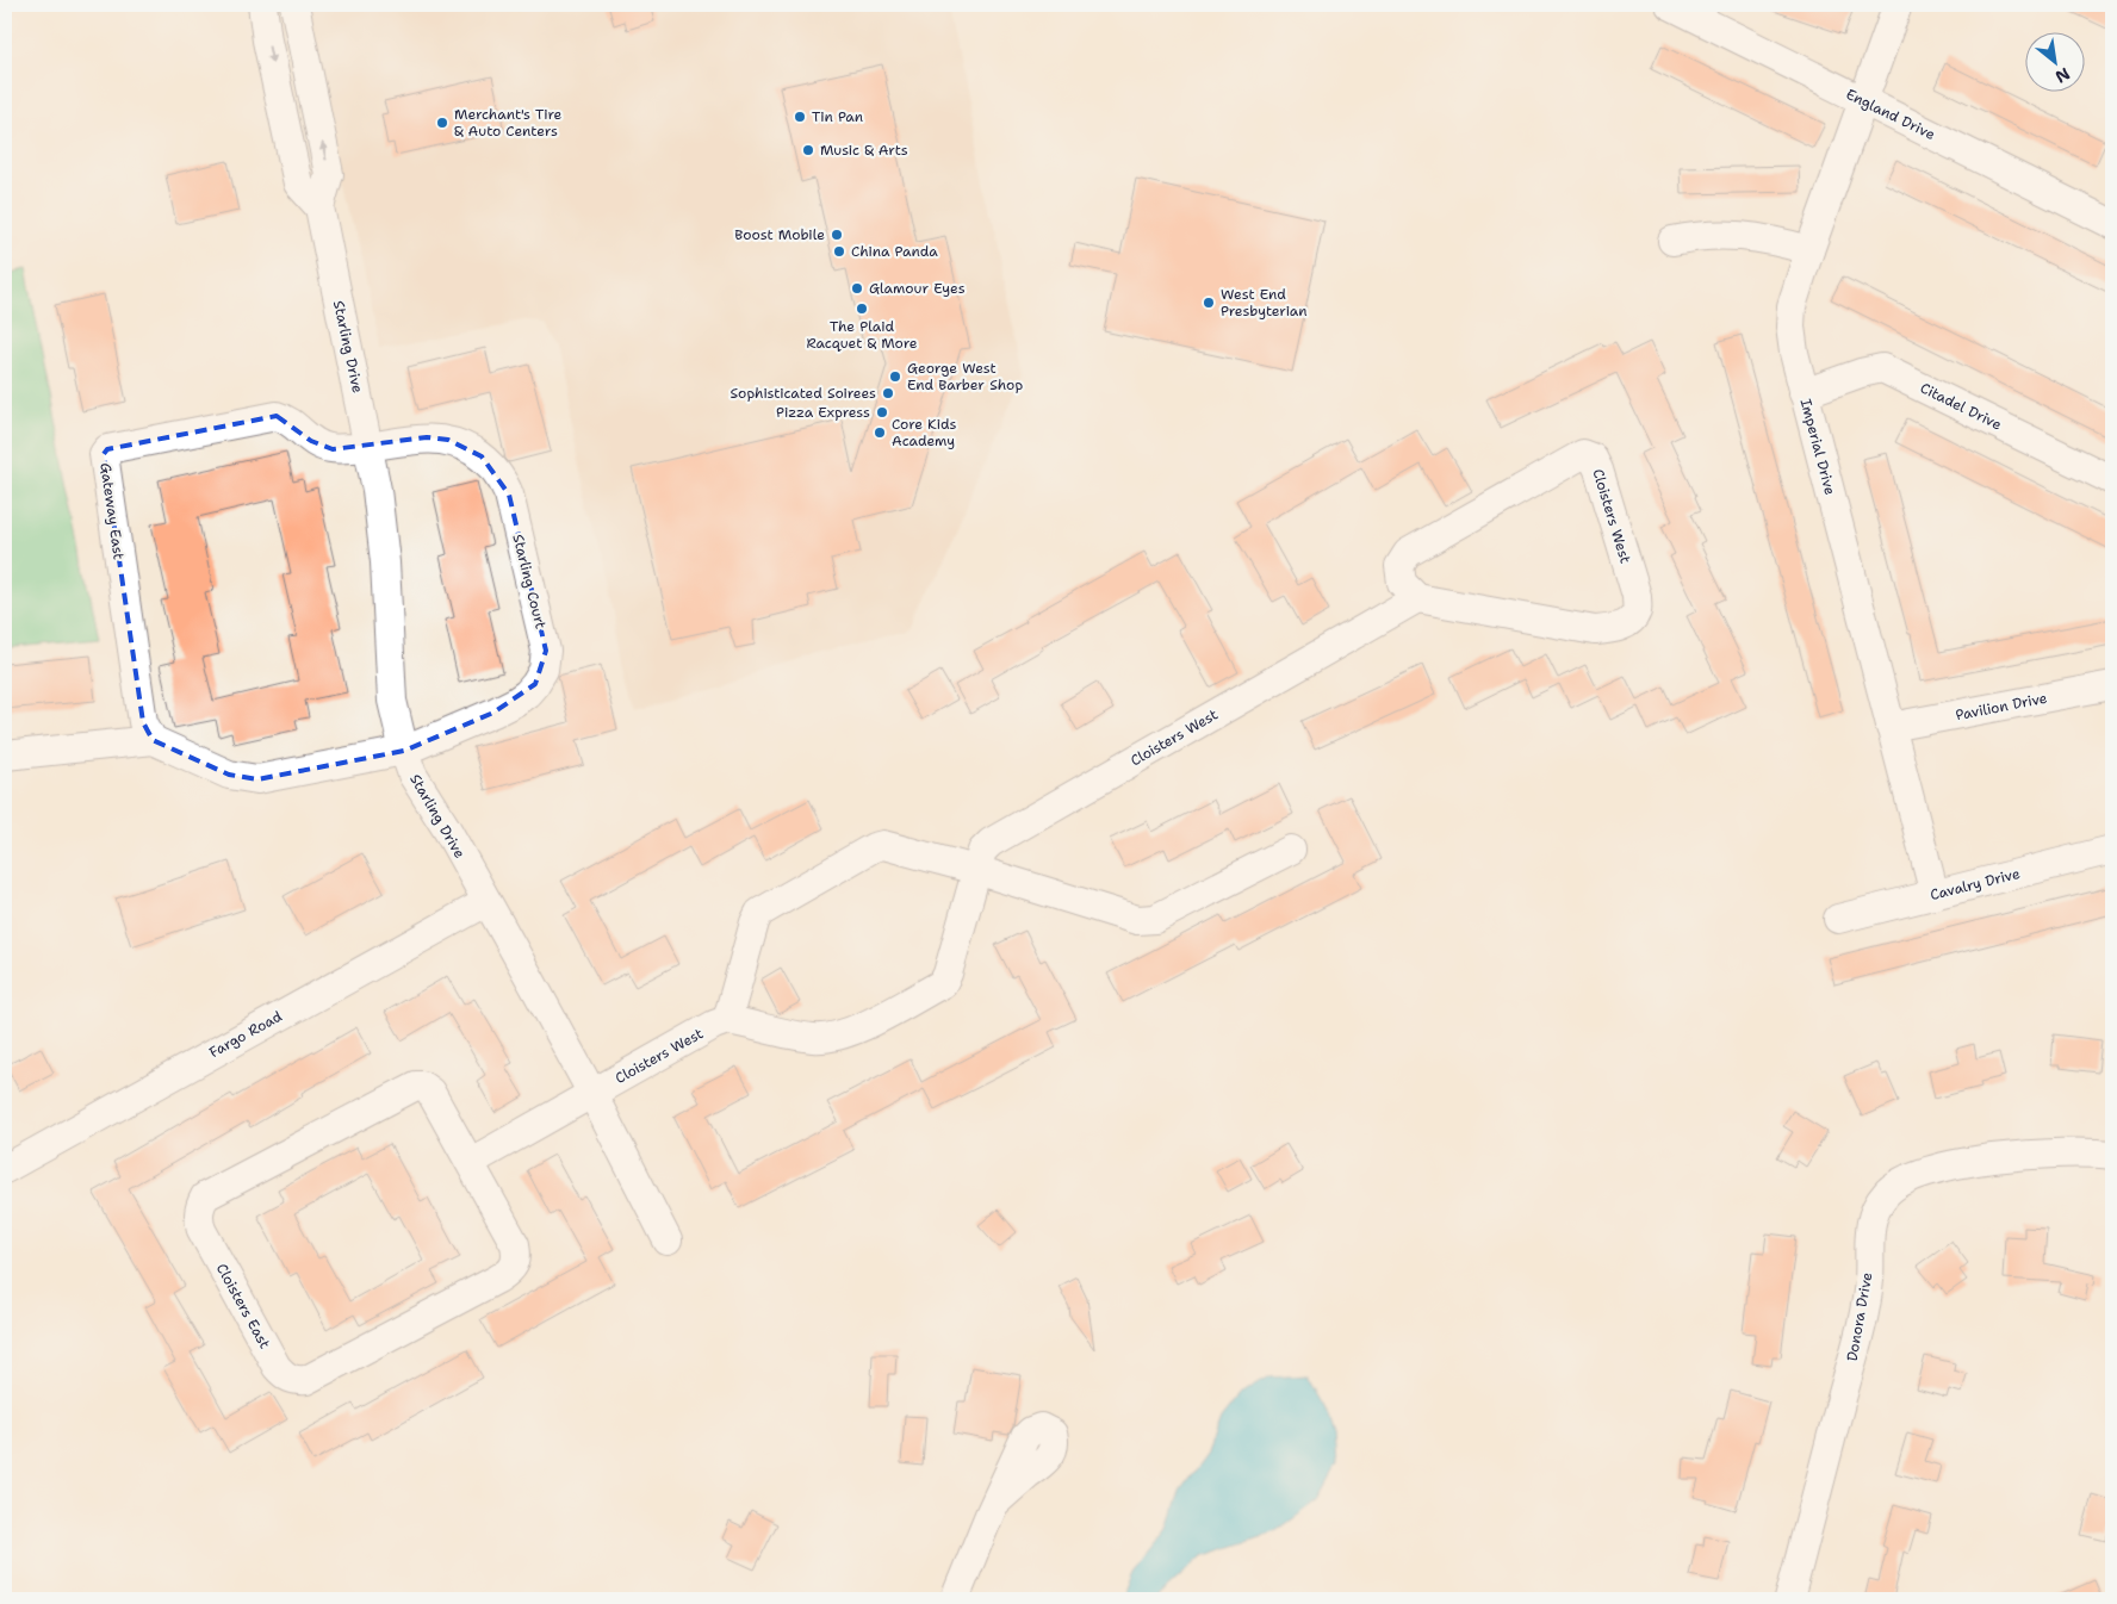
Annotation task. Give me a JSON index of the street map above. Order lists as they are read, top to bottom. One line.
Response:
{"streets":{"street":["England Drive","Starling Drive","Citadel Drive","Imperial Drive","Gateway East","Cloisters West","Starling Court","Pavilion Drive","Cavalry Drive","Fargo Road","Cloisters East","Donora Drive"]},"crossings":[["England Drive","Imperial Drive"],["Starling Drive","Gateway East"],["Starling Drive","Cloisters West"],["Starling Drive","Starling Court"],["Starling Drive","Fargo Road"],["Citadel Drive","Imperial Drive"],["Imperial Drive","Pavilion Drive"],["Imperial Drive","Cavalry Drive"],["Gateway East","Starling Court"]],"places":["Tin Pan","Merchant's Tire & Auto Centers","Music & Arts","Boost Mobile","China Panda","Glamour Eyes","West End Presbyterian","The Plaid Racquet & More","George West End Barber Shop","Sophisticated Soirees","Pizza Express","Core Kids Academy"],"north":"bottom right"}
